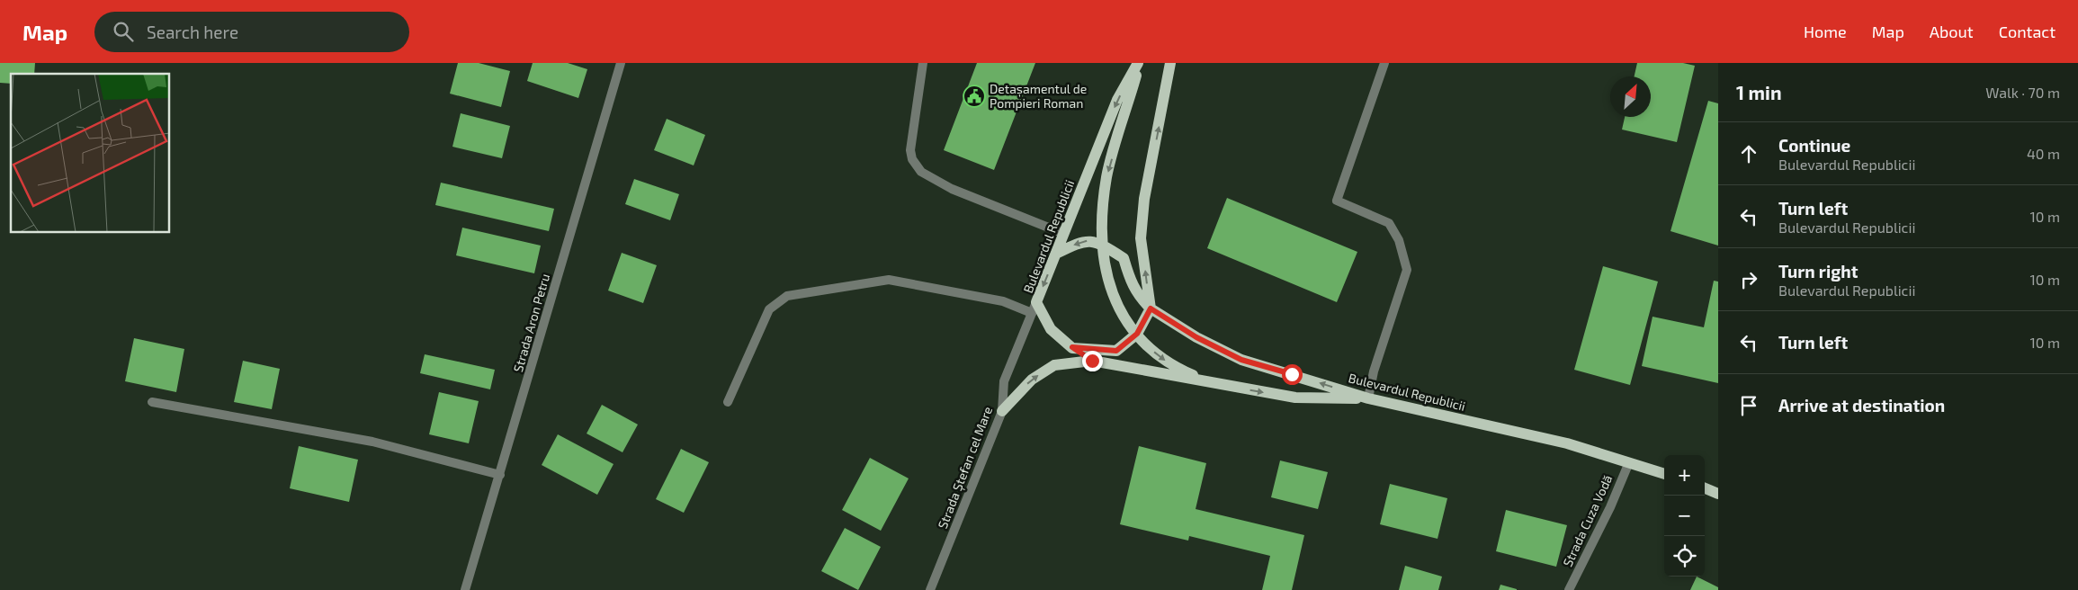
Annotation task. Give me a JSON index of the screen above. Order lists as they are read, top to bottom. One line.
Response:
{"streets":{"main road":["Bulevardul Republicii"],"street":["Strada Aron Petru","Strada Ștefan cel Mare","Strada Cuza Vodă"]},"crossings":[["Bulevardul Republicii","Strada Ștefan cel Mare"],["Bulevardul Republicii","Strada Cuza Vodă"]],"places":{"public building":["Detașamentul de Pompieri Roman"]},"north":"top right","page":{"header":"Map","search":"Search here","nav":["Home","Map","About","Contact"],"heading":["1 min","Walk · 70 m"],"list":[["Continue","Bulevardul Republicii","40 m"],["Turn left","Bulevardul Republicii","10 m"],["Turn right","Bulevardul Republicii","10 m"],["Turn left","10 m"],"Arrive at destination"],"map_buttons":["+","−"]}}
